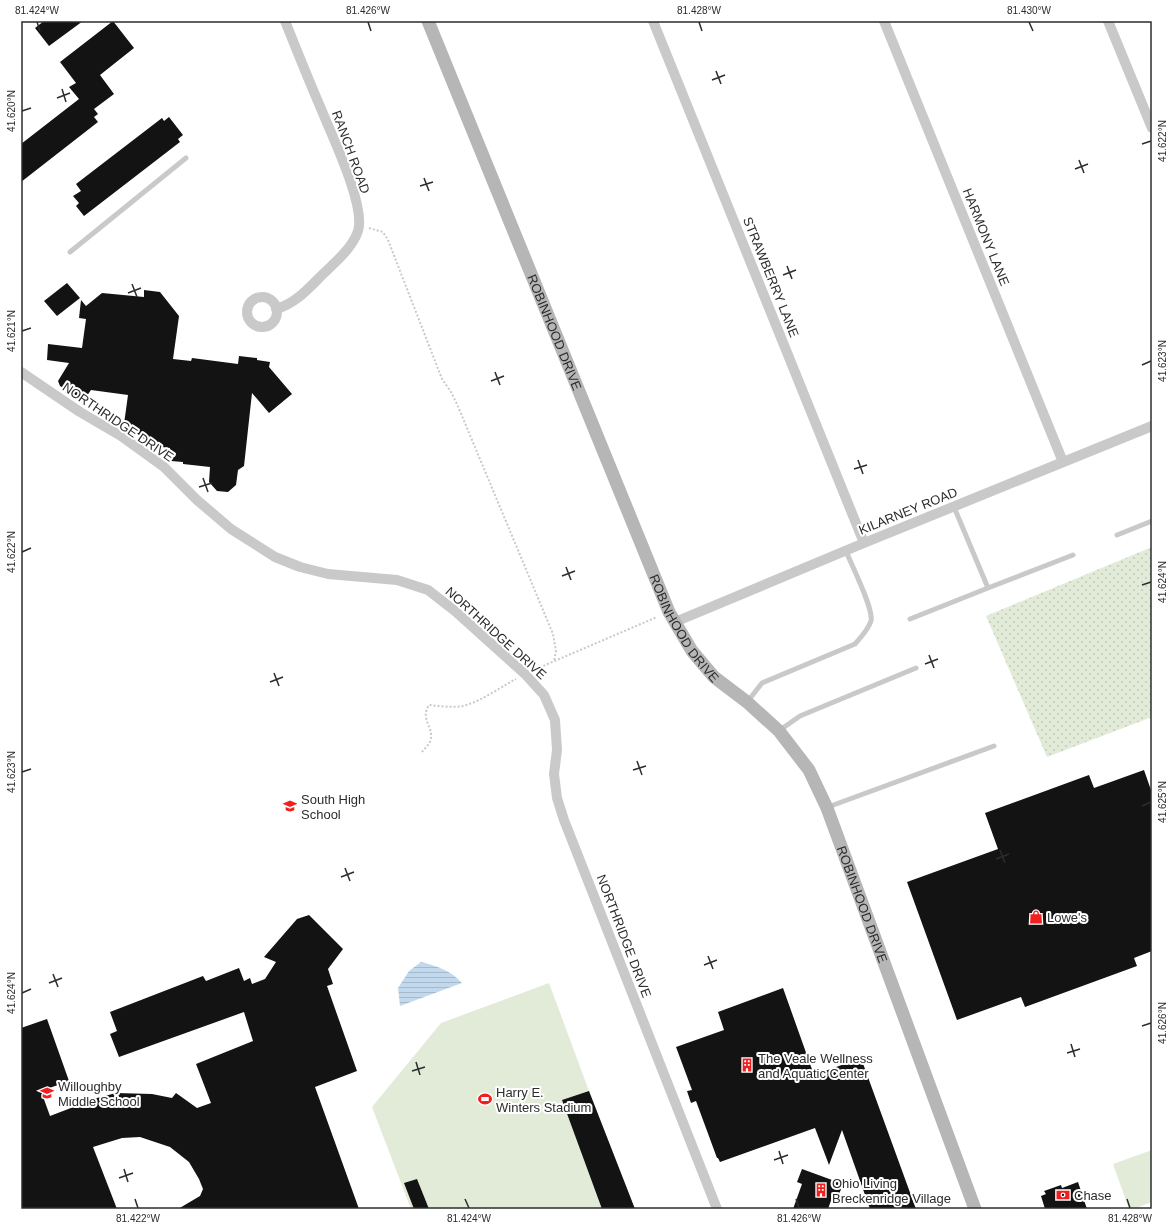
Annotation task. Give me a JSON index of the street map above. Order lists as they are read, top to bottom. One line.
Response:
{"streets":{"street":["RANCH ROAD","HARMONY LANE","STRAWBERRY LANE","ROBINHOOD DRIVE","NORTHRIDGE DRIVE","KILARNEY ROAD"]},"crossings":[["HARMONY LANE","KILARNEY ROAD"],["STRAWBERRY LANE","KILARNEY ROAD"],["ROBINHOOD DRIVE","KILARNEY ROAD"]],"places":{"school or university":["South High School","Willoughby Middle School"],"shop":["Lowe's"],"building":["The Veale Wellness and Aquatic Center","Ohio Living Breckenridge Village"],"sports":["Harry E. Winters Stadium"],"bank":["Chase"]},"coordinates":["81.424°W","81.426°W","81.428°W","81.430°W","41.620°N","41.622°N","41.621°N","41.623°N","41.624°N","41.625°N","41.626°N","81.422°W"]}
